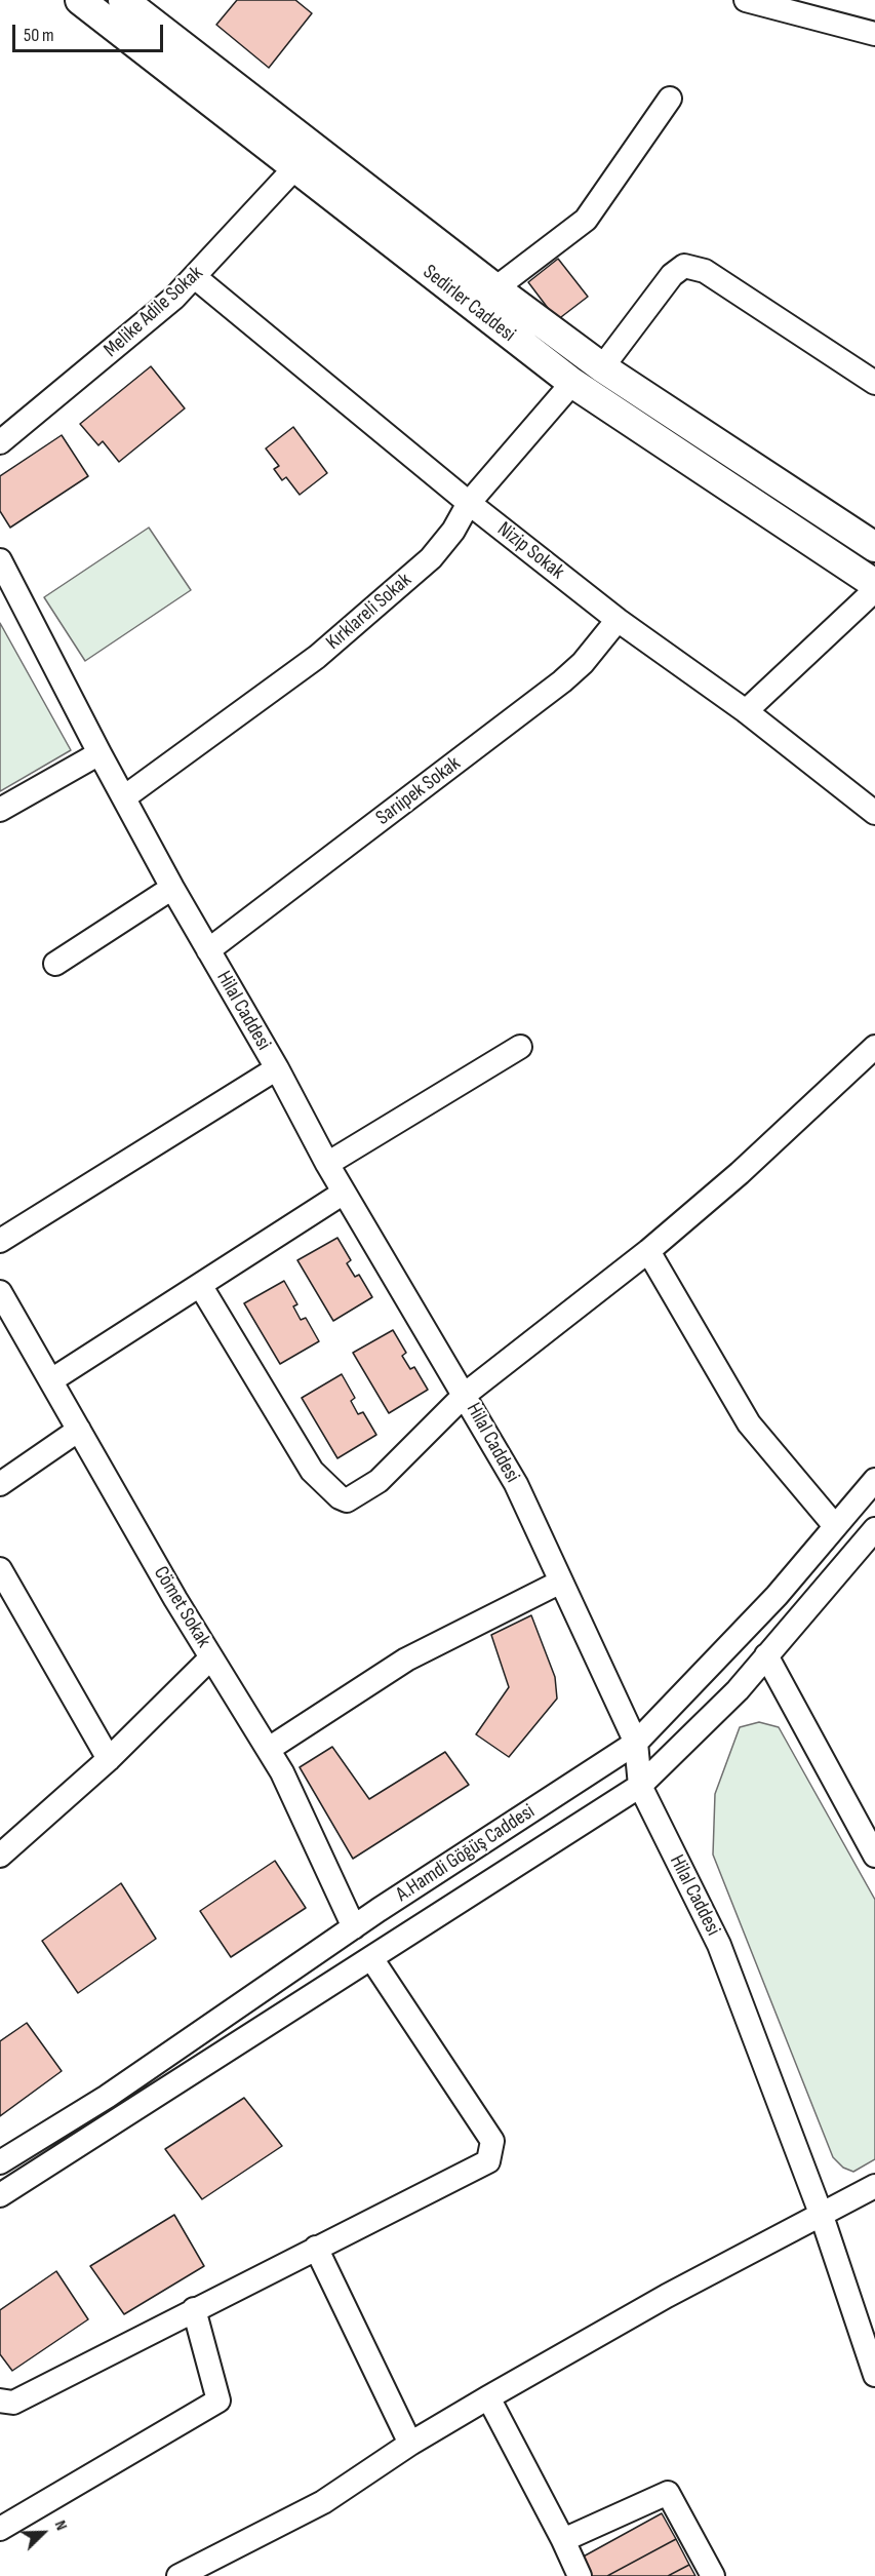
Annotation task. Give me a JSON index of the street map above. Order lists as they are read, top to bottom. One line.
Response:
{"streets":{"main road":["Sedirler Caddesi"],"street":["Melike Adile Sokak","Nizip Sokak","Kırklareli Sokak","Sarıipek Sokak","Hilal Caddesi","Cömet Sokak","A.Hamdi Göğüş Caddesi"]},"crossings":[["Sedirler Caddesi","Melike Adile Sokak"],["Sedirler Caddesi","Kırklareli Sokak"],["Melike Adile Sokak","Nizip Sokak"],["Nizip Sokak","Kırklareli Sokak"],["Nizip Sokak","Sarıipek Sokak"],["Kırklareli Sokak","Hilal Caddesi"],["Sarıipek Sokak","Hilal Caddesi"],["Hilal Caddesi","A.Hamdi Göğüş Caddesi"],["Cömet Sokak","A.Hamdi Göğüş Caddesi"]],"scale_bar":"50 m","north":"top right"}
